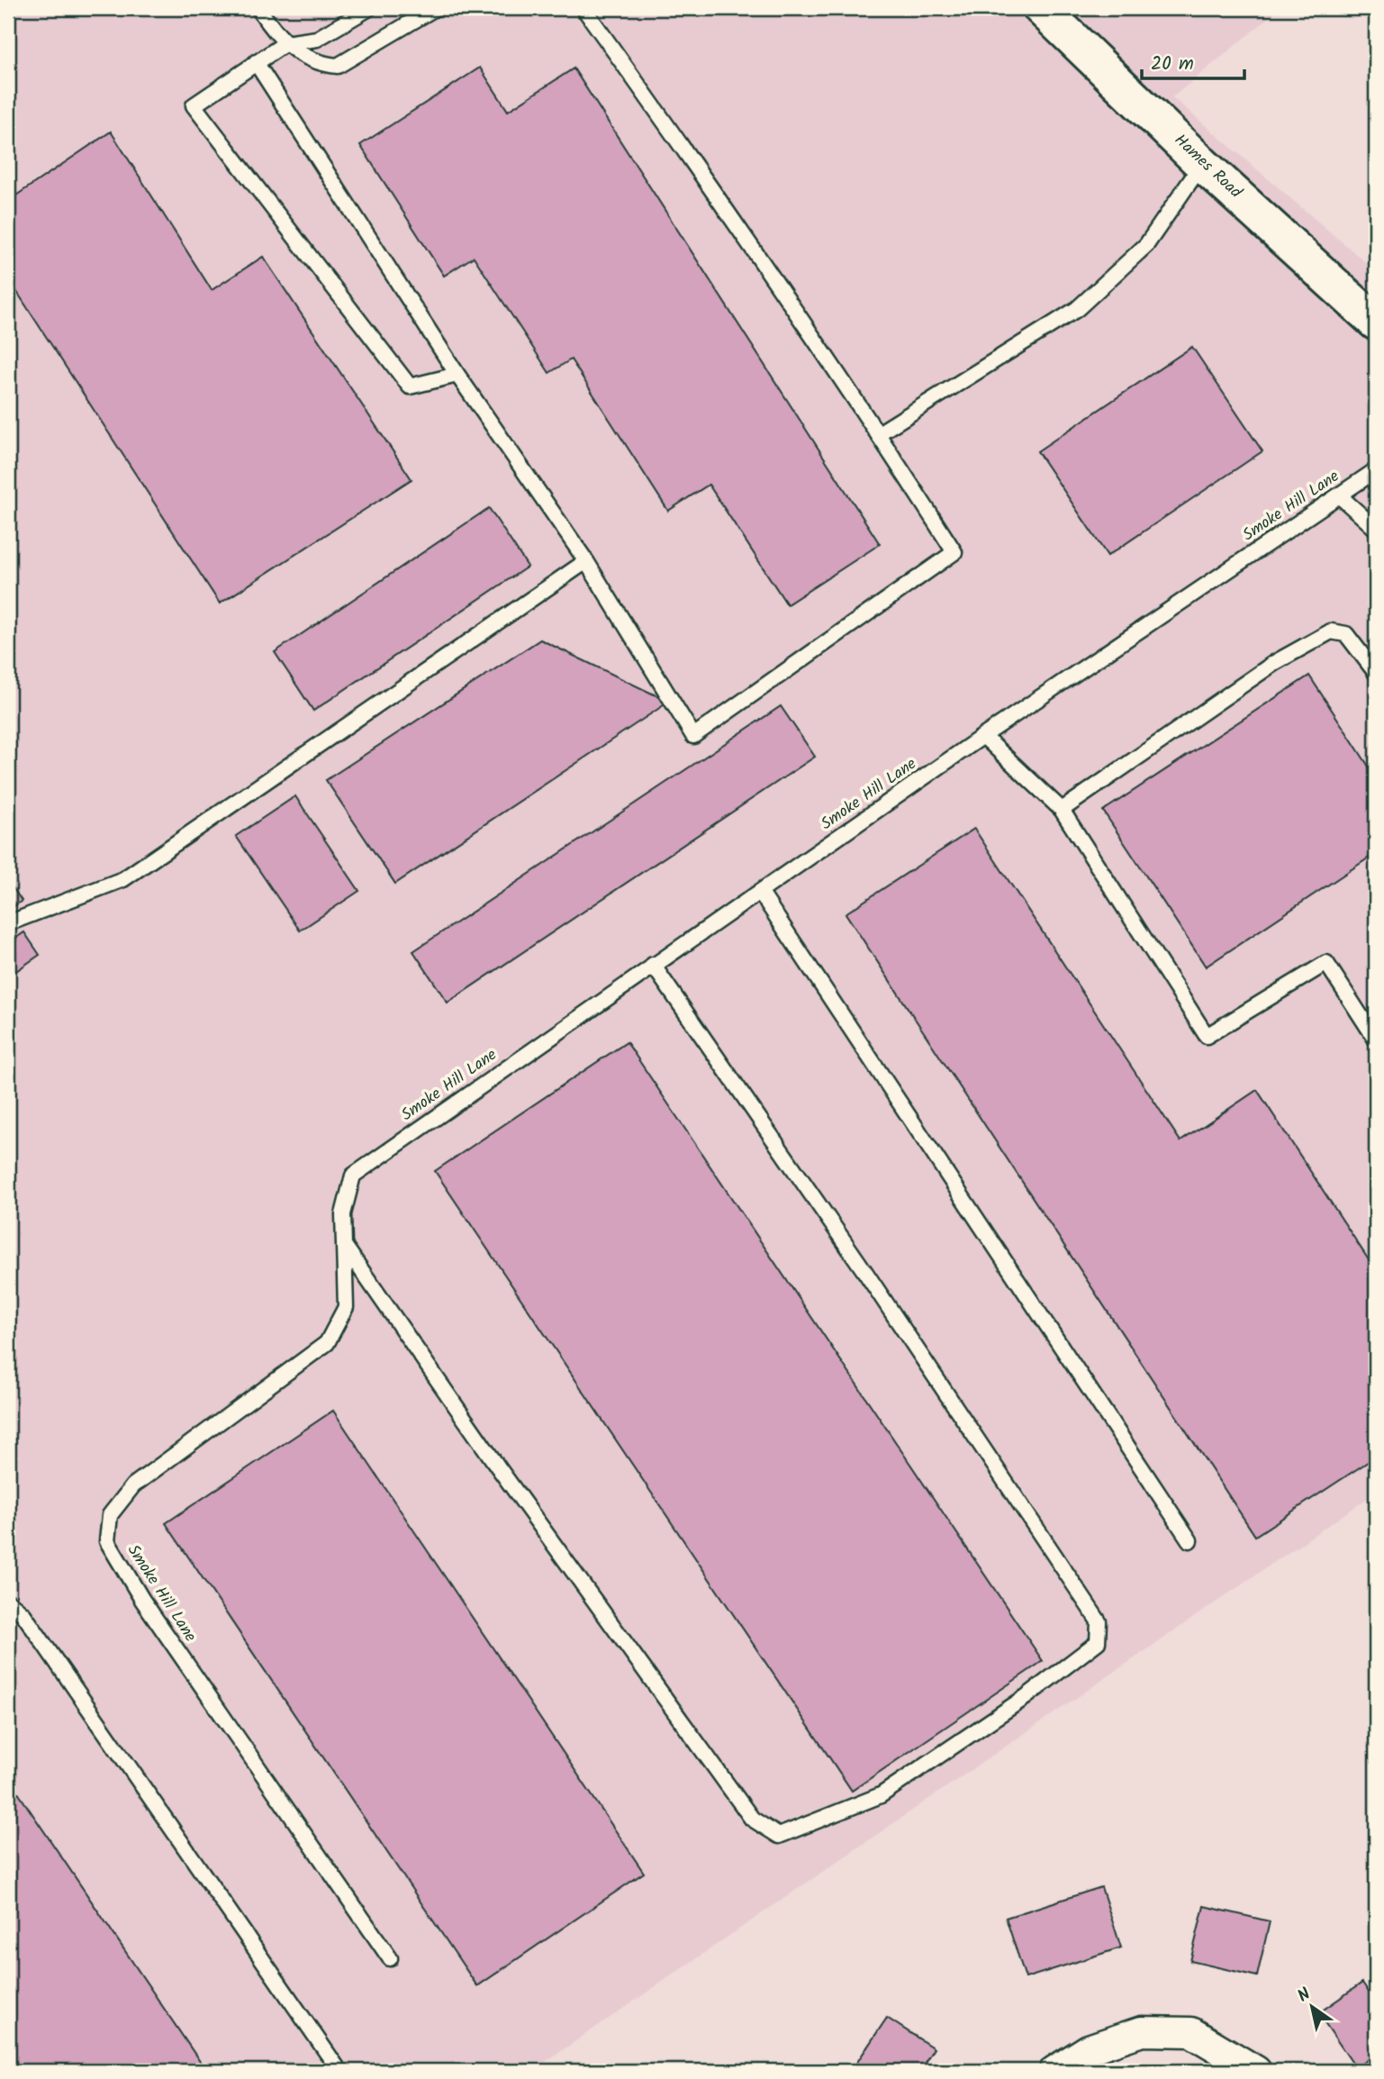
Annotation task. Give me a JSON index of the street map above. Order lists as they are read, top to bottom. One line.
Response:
{"streets":{"street":["Hames Road"],"lane":["Smoke Hill Lane"]},"scale_bar":"20 m","north":"top left"}
